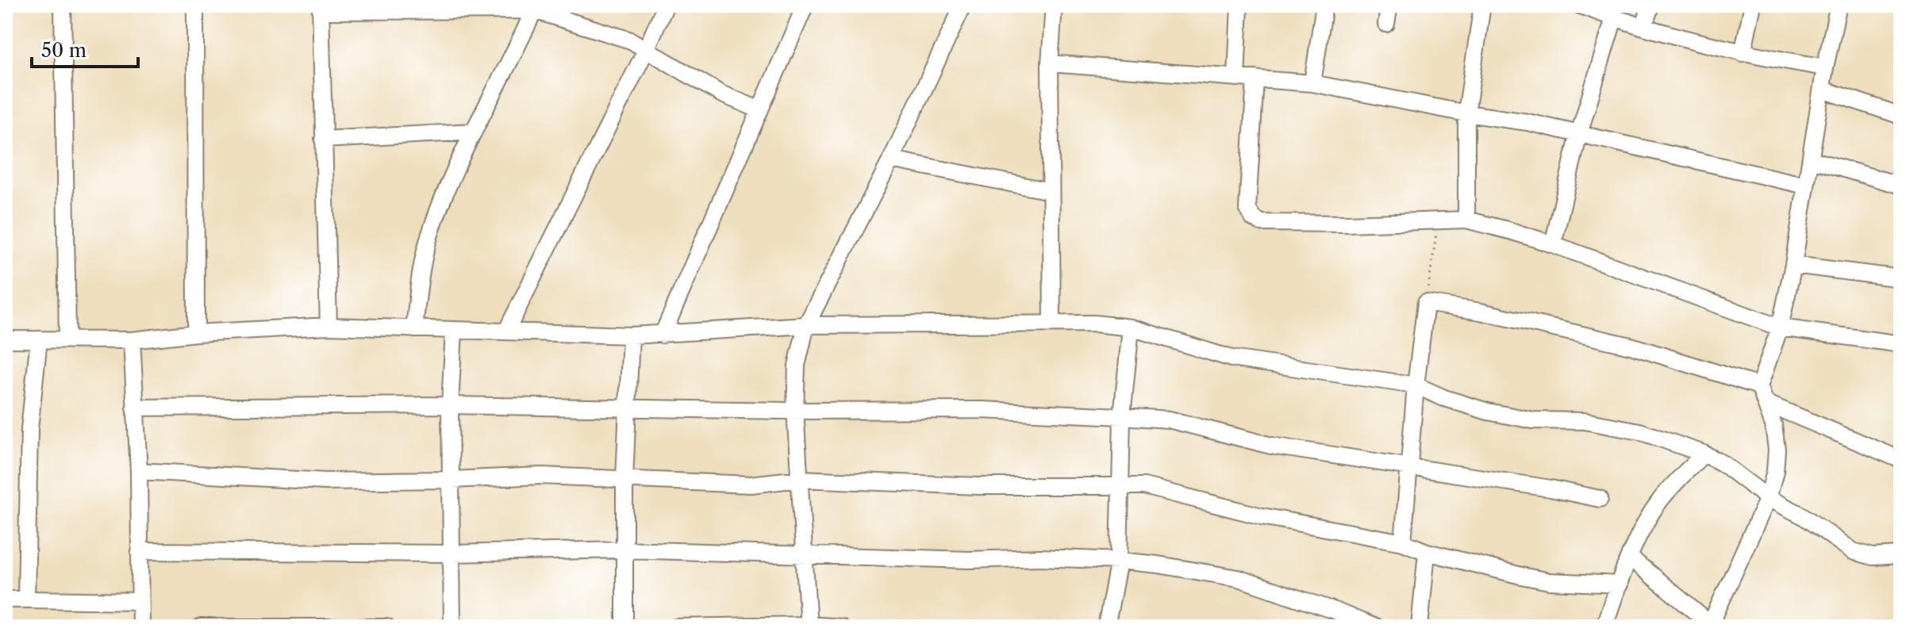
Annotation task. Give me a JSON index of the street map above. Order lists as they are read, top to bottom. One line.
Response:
{"scale_bar":"50 m"}
